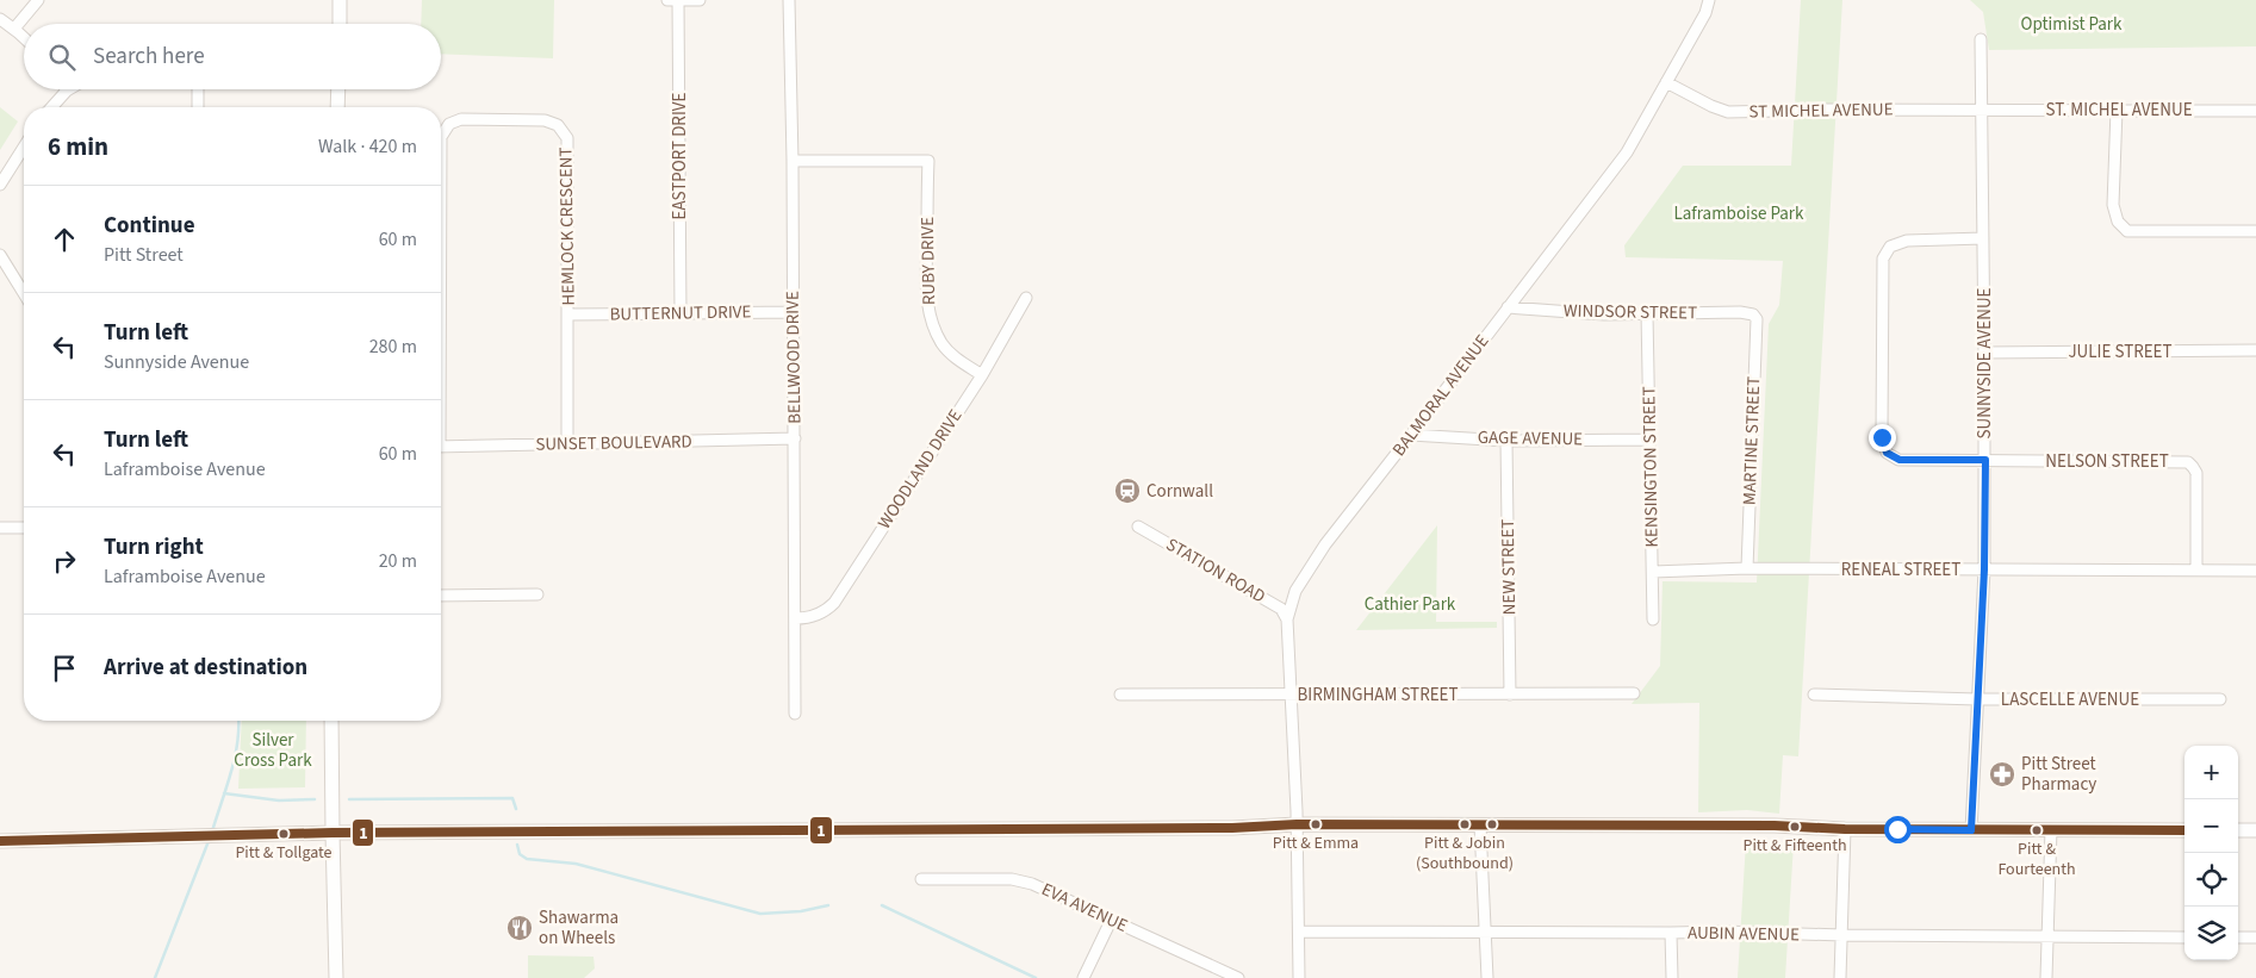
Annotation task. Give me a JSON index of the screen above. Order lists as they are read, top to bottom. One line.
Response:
{"streets":{"street":["ST. MICHEL AVENUE","ST MICHEL AVENUE","EASTPORT DRIVE","HEMLOCK CRESCENT","RUBY DRIVE","WINDSOR STREET","BUTTERNUT DRIVE","JULIE STREET","BELLWOOD DRIVE","SUNNYSIDE AVENUE","BALMORAL AVENUE","GAGE AVENUE","MARTINE STREET","SUNSET BOULEVARD","NELSON STREET","KENSINGTON STREET","WOODLAND DRIVE","NEW STREET","RENEAL STREET","STATION ROAD","BIRMINGHAM STREET","LASCELLE AVENUE","EVA AVENUE","AUBIN AVENUE"]},"crossings":[["ST. MICHEL AVENUE","ST MICHEL AVENUE"],["ST. MICHEL AVENUE","SUNNYSIDE AVENUE"],["ST MICHEL AVENUE","SUNNYSIDE AVENUE"],["ST MICHEL AVENUE","BALMORAL AVENUE"],["EASTPORT DRIVE","BUTTERNUT DRIVE"],["HEMLOCK CRESCENT","BUTTERNUT DRIVE"],["HEMLOCK CRESCENT","SUNSET BOULEVARD"],["RUBY DRIVE","BELLWOOD DRIVE"],["RUBY DRIVE","WOODLAND DRIVE"],["WINDSOR STREET","BALMORAL AVENUE"],["WINDSOR STREET","MARTINE STREET"],["WINDSOR STREET","KENSINGTON STREET"],["BUTTERNUT DRIVE","BELLWOOD DRIVE"],["JULIE STREET","SUNNYSIDE AVENUE"],["BELLWOOD DRIVE","SUNSET BOULEVARD"],["BELLWOOD DRIVE","WOODLAND DRIVE"],["SUNNYSIDE AVENUE","NELSON STREET"],["SUNNYSIDE AVENUE","RENEAL STREET"],["SUNNYSIDE AVENUE","LASCELLE AVENUE"],["BALMORAL AVENUE","GAGE AVENUE"],["BALMORAL AVENUE","STATION ROAD"],["BALMORAL AVENUE","BIRMINGHAM STREET"],["BALMORAL AVENUE","AUBIN AVENUE"],["GAGE AVENUE","KENSINGTON STREET"],["GAGE AVENUE","NEW STREET"],["MARTINE STREET","RENEAL STREET"],["NELSON STREET","RENEAL STREET"],["KENSINGTON STREET","RENEAL STREET"],["NEW STREET","BIRMINGHAM STREET"]],"parks":["Optimist Park","Laframboise Park","Cathier Park","Silver Cross Park"],"places":{"station":["Cornwall"],"pharmacy":["Pitt Street Pharmacy"],"other":["Pitt & Emma","Pitt & Jobin (Southbound)","Pitt & Fifteenth","Pitt & Fourteenth","Pitt & Tollgate"],"restaurant":["Shawarma on Wheels"]},"lines":["transit line 1"],"page":{"search":"Search here","heading":["6 min","Walk · 420 m"],"list":[["Continue","Pitt Street","60 m"],["Turn left","Sunnyside Avenue","280 m"],["Turn left","Laframboise Avenue","60 m"],["Turn right","Laframboise Avenue","20 m"],"Arrive at destination"],"map_buttons":["+","−"]}}
